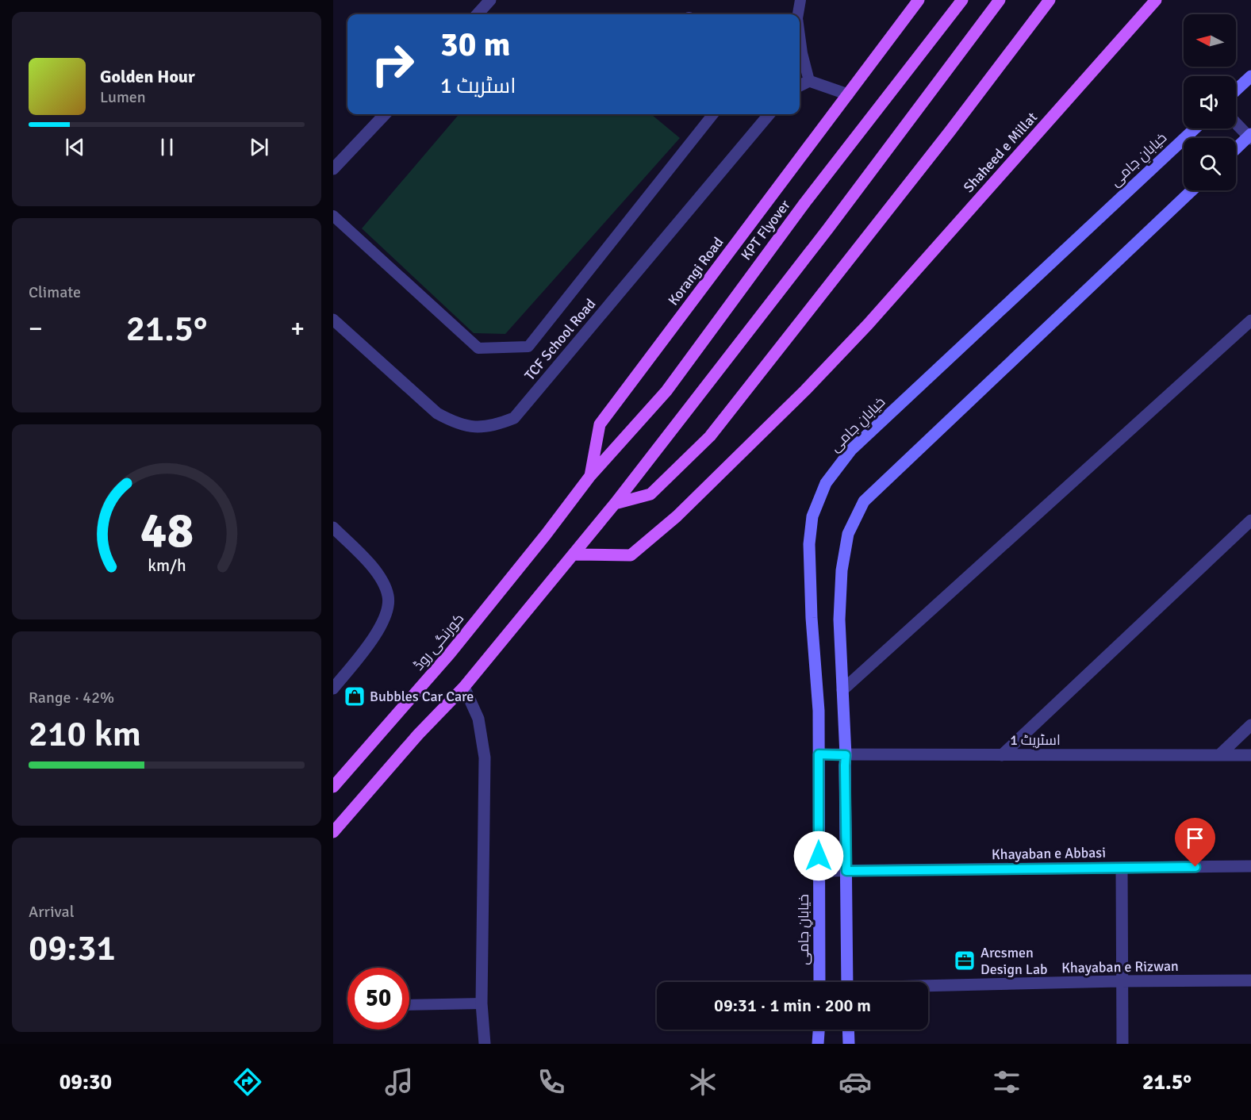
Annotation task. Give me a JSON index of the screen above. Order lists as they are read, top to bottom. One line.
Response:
{"streets":{"main road":["Shaheed e Millat","خیابانِ جامی","KPT Flyover","Korangi Road","کورنگی روڈ"],"street":["TCF School Road","اسٹریٹ 1","Khayaban e Abbasi","Khayaban e Rizwan"]},"crossings":[["خیابانِ جامی","اسٹریٹ 1"],["خیابانِ جامی","Khayaban e Abbasi"],["KPT Flyover","Korangi Road"],["KPT Flyover","کورنگی روڈ"],["Korangi Road","کورنگی روڈ"]],"places":{"shop":["Bubbles Car Care"],"office":["Arcsmen Design Lab"]},"north":"left","page":{"turn":["30 m","اسٹریٹ 1"],"song":["Golden Hour","Lumen"],"tile":["Climate",["Range · 42%","210 km"],["Arrival","09:31"]],"heat":["−","21.5°","+"],"limit":"50","trip":"09:31 · 1 min · 200 m","tabs":["09:30","21.5°"],"gauge":["48","km/h"]}}
